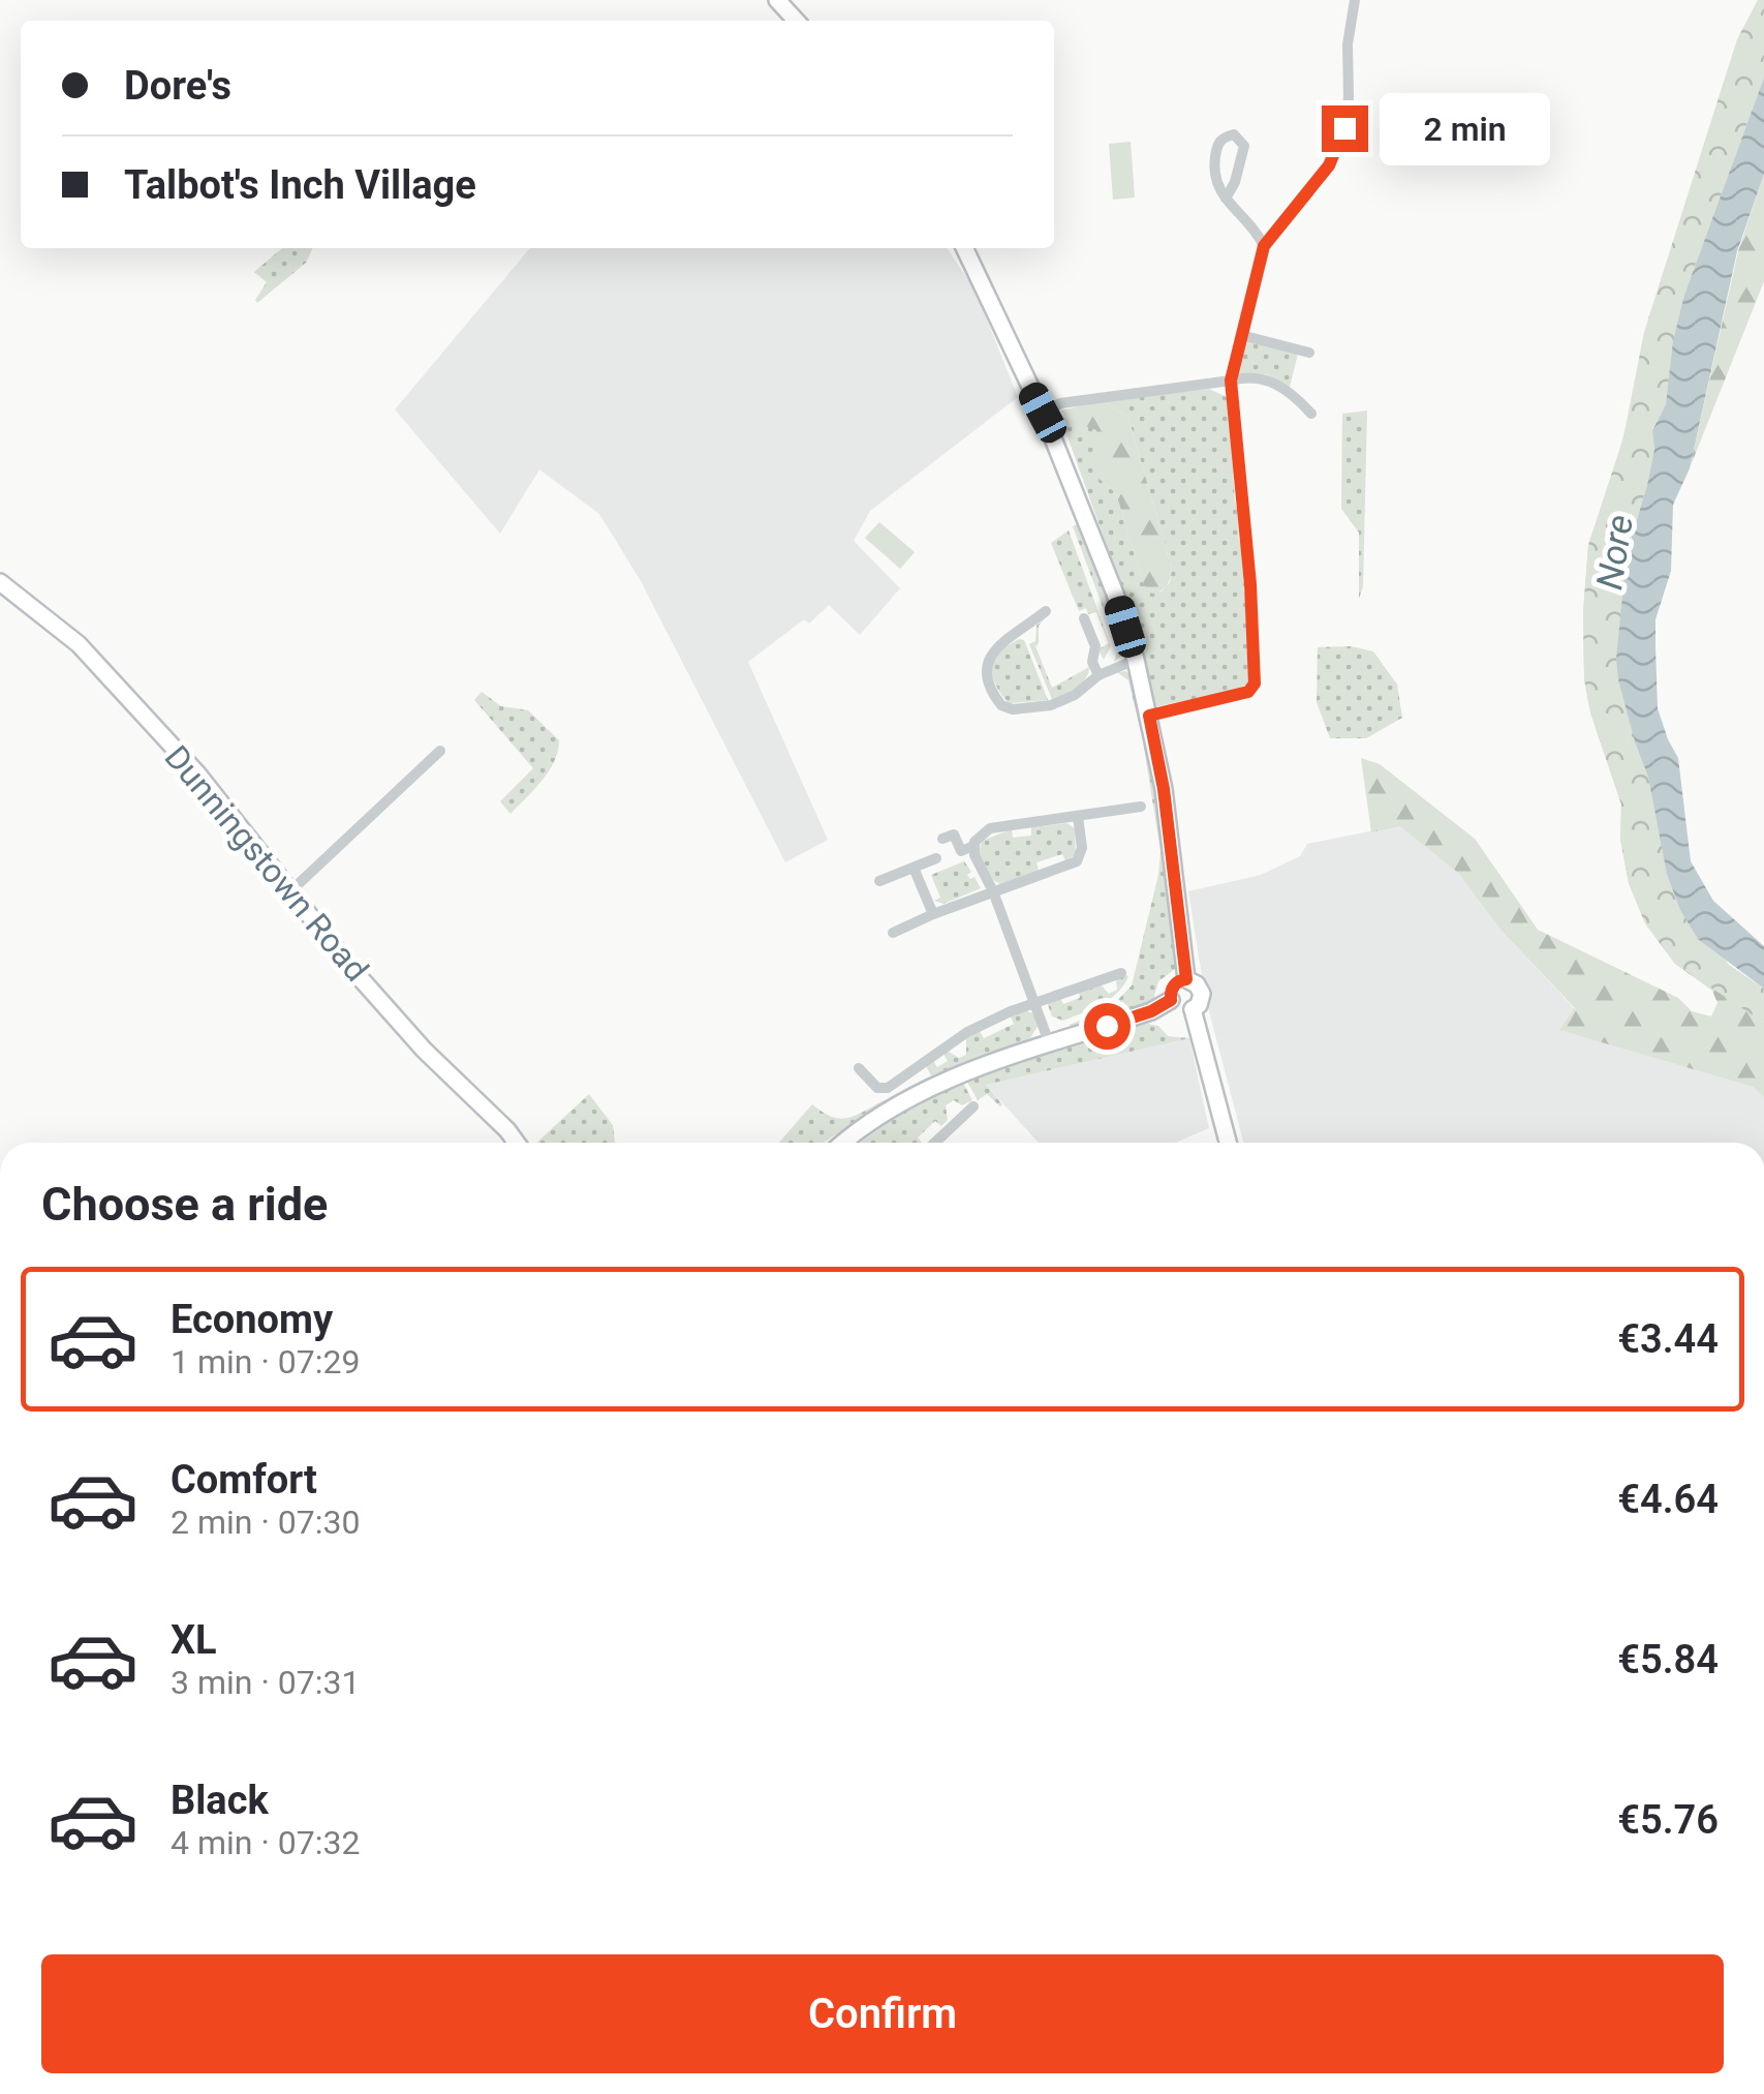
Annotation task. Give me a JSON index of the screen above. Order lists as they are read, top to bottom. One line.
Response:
{"streets":{"street":["Dunningstown Road"]},"water":["Nore"],"page":{"banner":["Dore's","Talbot's Inch Village"],"bubble":"2 min","heading":"Choose a ride","list":[{"name":"Economy","note":"1 min · 07:29","value":"€3.44"},{"name":"Comfort","note":"2 min · 07:30","value":"€4.64"},{"name":"XL","note":"3 min · 07:31","value":"€5.84"},{"name":"Black","note":"4 min · 07:32","value":"€5.76"}],"buttons":"Confirm"}}
